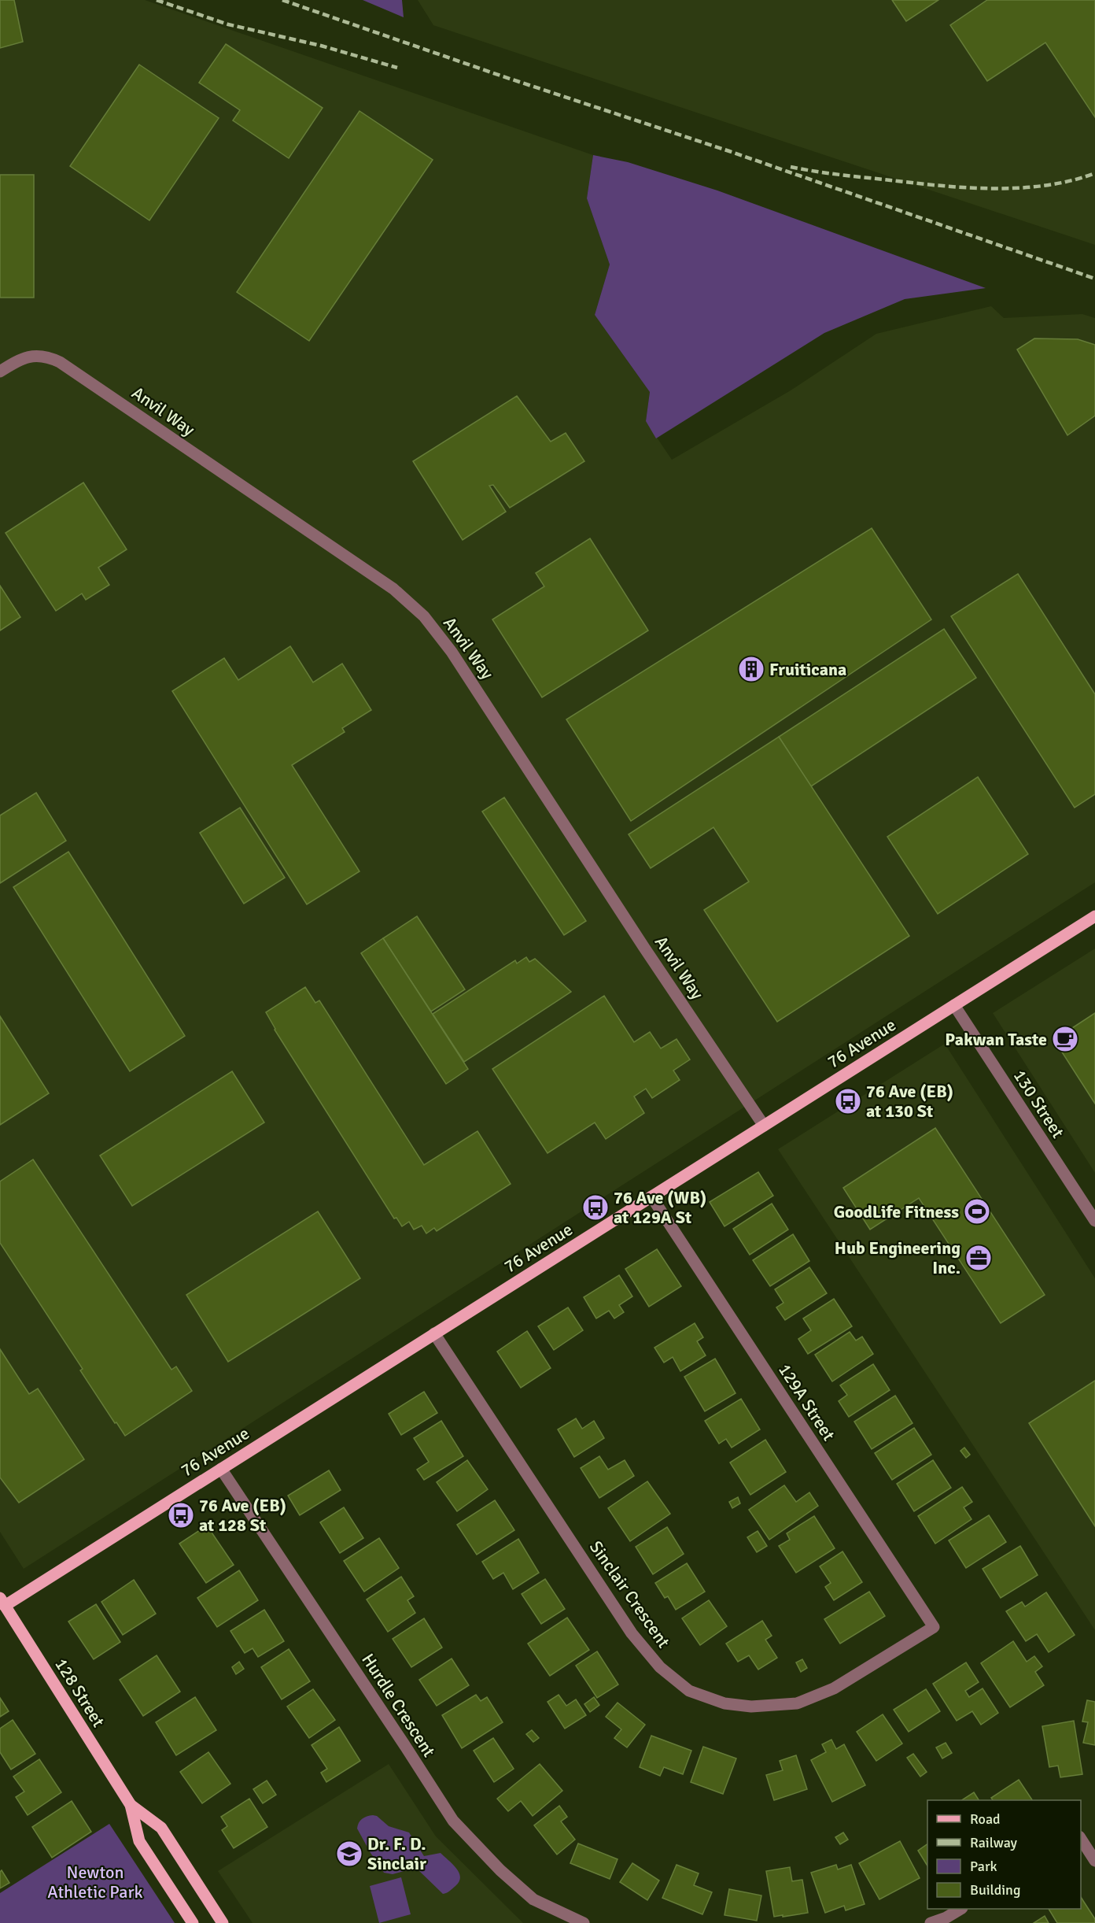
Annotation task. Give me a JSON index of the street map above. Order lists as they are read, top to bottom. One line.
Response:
{"streets":{"main road":["76 Avenue","128 Street"],"street":["Anvil Way","130 Street","129A Street","Sinclair Crescent","Hurdle Crescent"]},"crossings":[["Anvil Way","76 Avenue"],["76 Avenue","130 Street"],["76 Avenue","129A Street"],["76 Avenue","Sinclair Crescent"],["76 Avenue","128 Street"],["76 Avenue","Hurdle Crescent"],["129A Street","Sinclair Crescent"]],"parks":["Newton Athletic Park"],"places":{"building":["Fruiticana"],"cafe":["Pakwan Taste"],"bus stop":["76 Ave (EB) at 130 St","76 Ave (WB) at 129A St","76 Ave (EB) at 128 St"],"sports":["GoodLife Fitness"],"office":["Hub Engineering Inc."],"school or university":["Dr. F. D. Sinclair"]},"legend":["Road","Railway","Park","Building"]}
